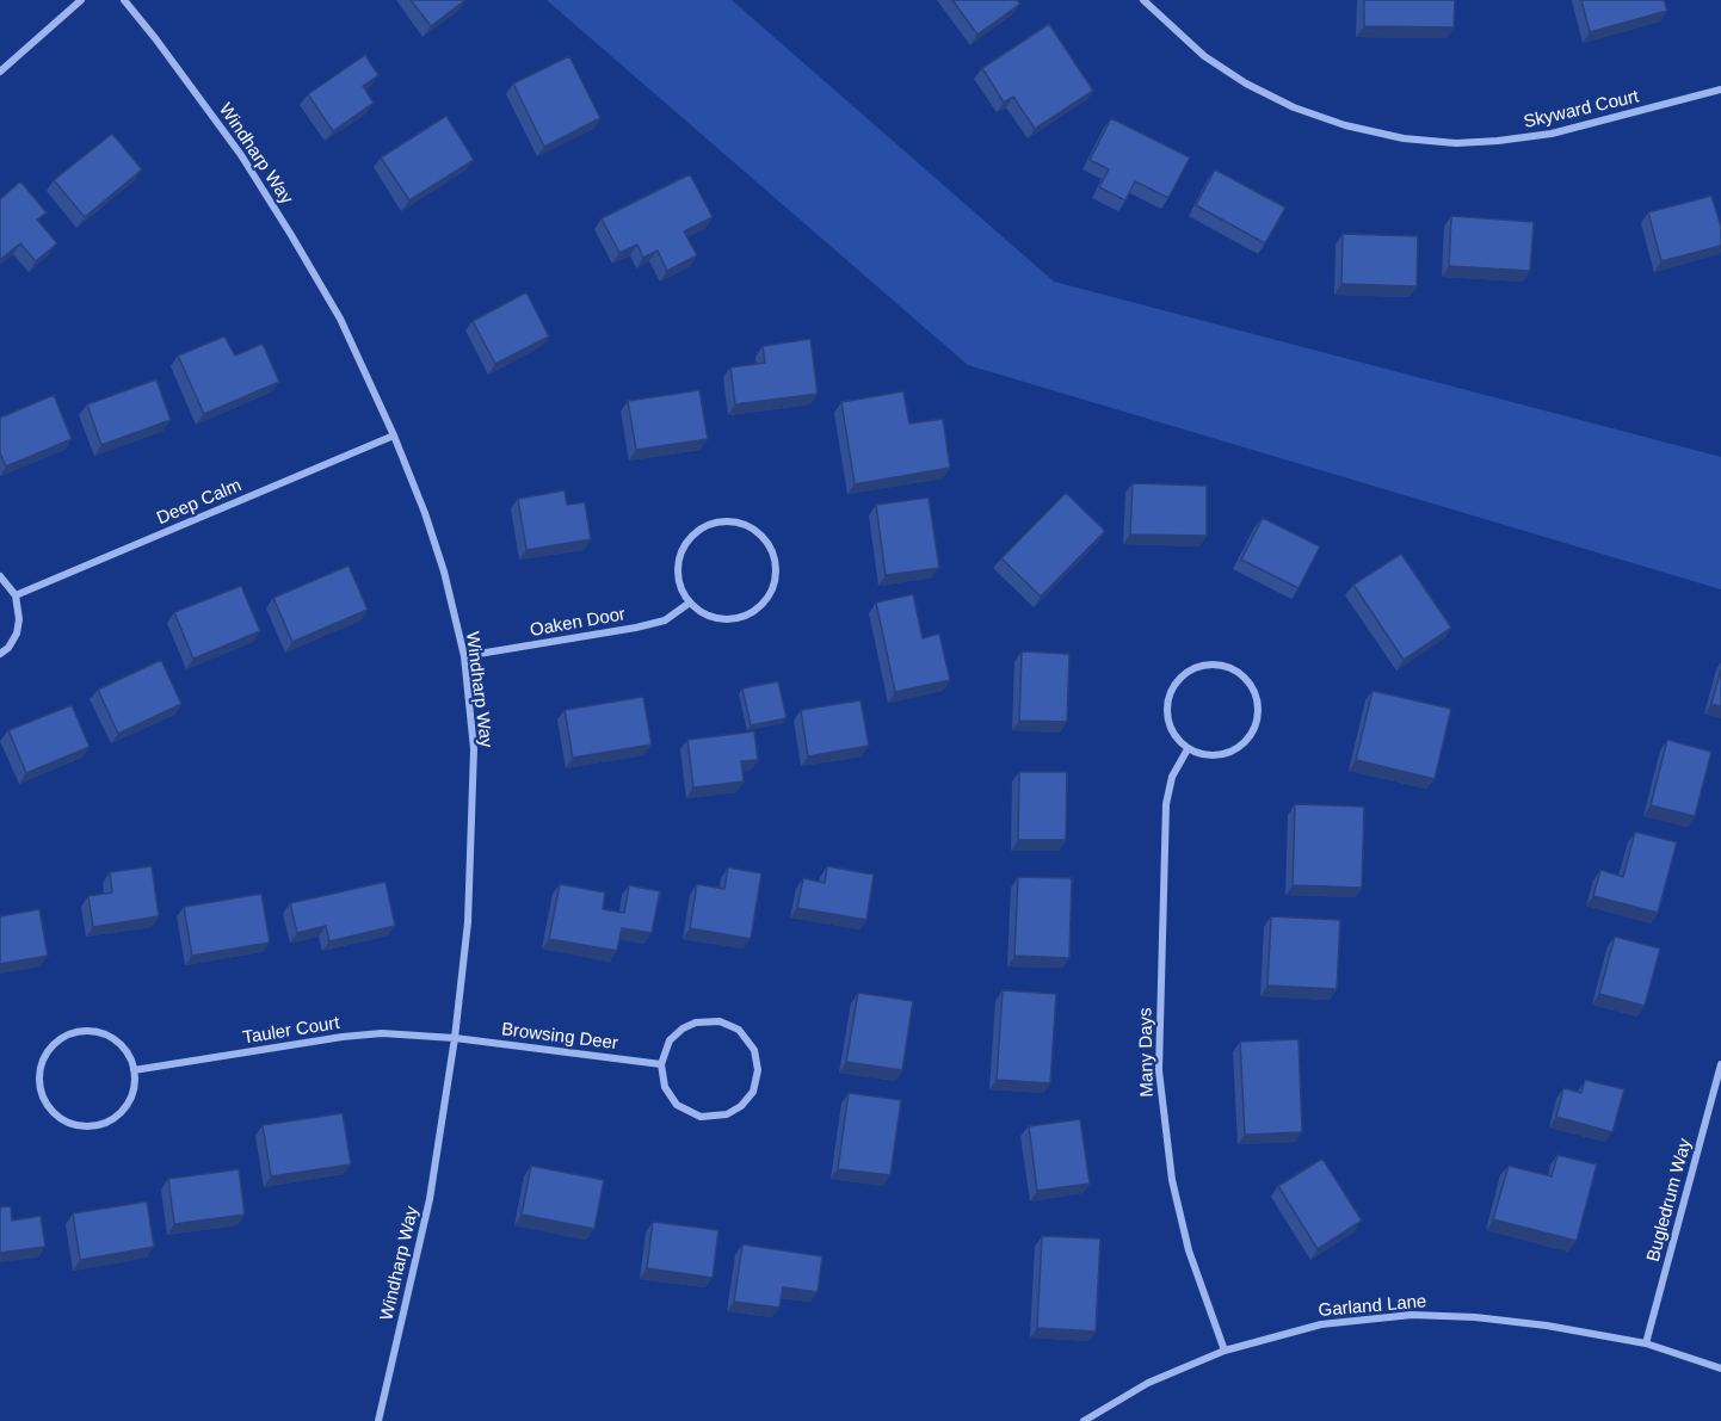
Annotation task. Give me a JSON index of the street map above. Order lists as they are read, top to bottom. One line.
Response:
{"streets":{"street":["Skyward Court","Windharp Way","Deep Calm","Oaken Door","Tauler Court","Browsing Deer","Many Days","Bugledrum Way","Garland Lane"]},"crossings":[["Windharp Way","Deep Calm"],["Windharp Way","Oaken Door"],["Windharp Way","Tauler Court"],["Windharp Way","Browsing Deer"],["Tauler Court","Browsing Deer"],["Many Days","Garland Lane"],["Bugledrum Way","Garland Lane"]]}
